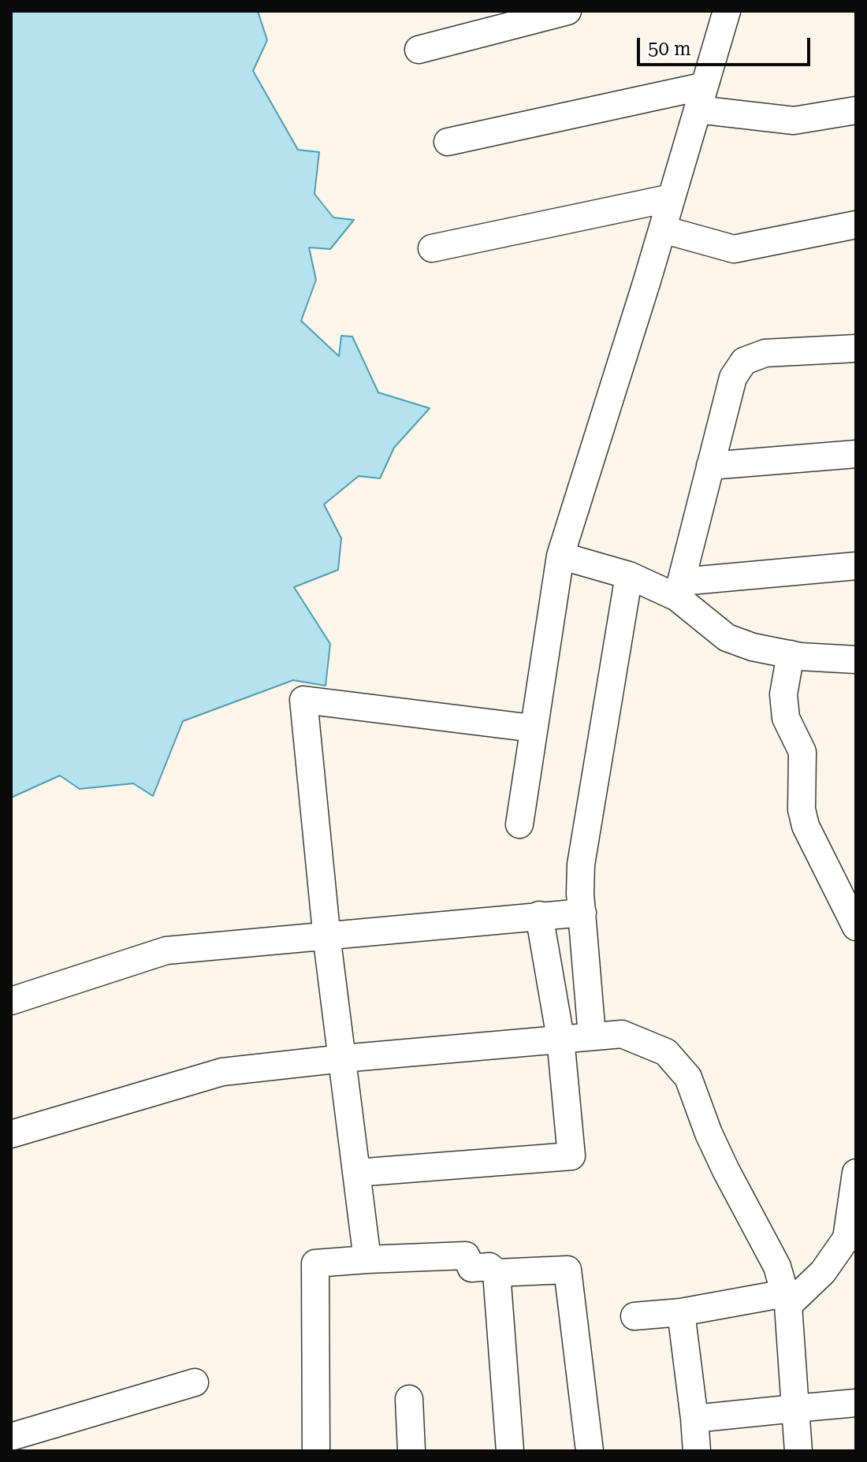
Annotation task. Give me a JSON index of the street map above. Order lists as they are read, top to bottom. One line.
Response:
{"scale_bar":"50 m"}
